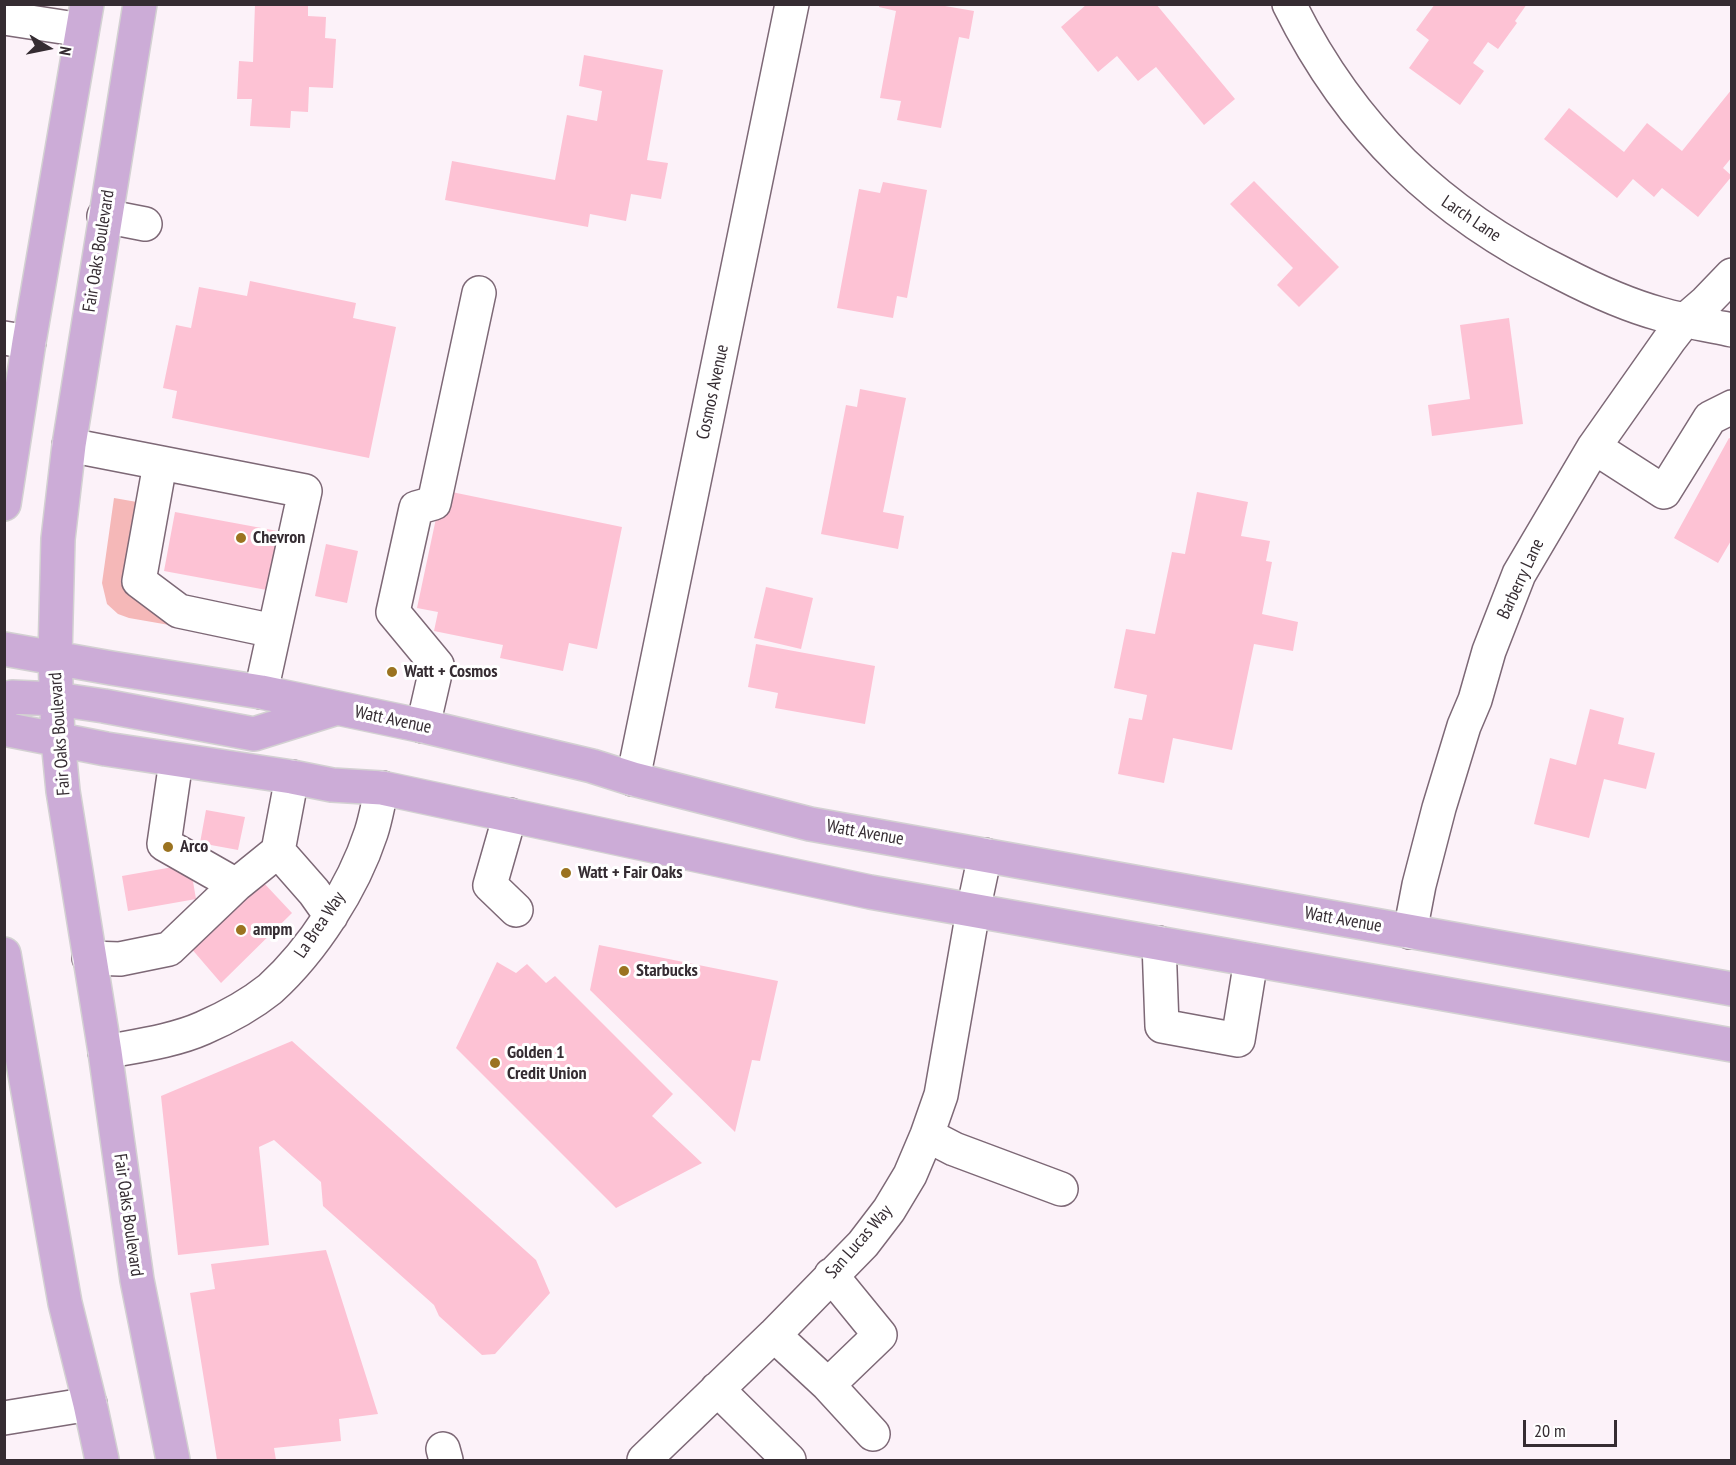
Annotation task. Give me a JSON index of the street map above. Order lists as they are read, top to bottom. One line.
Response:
{"streets":{"main road":["Fair Oaks Boulevard","Watt Avenue"],"street":["Larch Lane","Cosmos Avenue","Barberry Lane","La Brea Way","San Lucas Way"]},"crossings":[["Larch Lane","Barberry Lane"],["Fair Oaks Boulevard","Watt Avenue"],["Fair Oaks Boulevard","La Brea Way"],["Cosmos Avenue","Watt Avenue"],["Barberry Lane","Watt Avenue"],["Watt Avenue","San Lucas Way"]],"places":["Chevron","Watt + Cosmos","Arco","Watt + Fair Oaks","ampm","Starbucks","Golden 1 Credit Union"],"scale_bar":"20 m","north":"right"}
